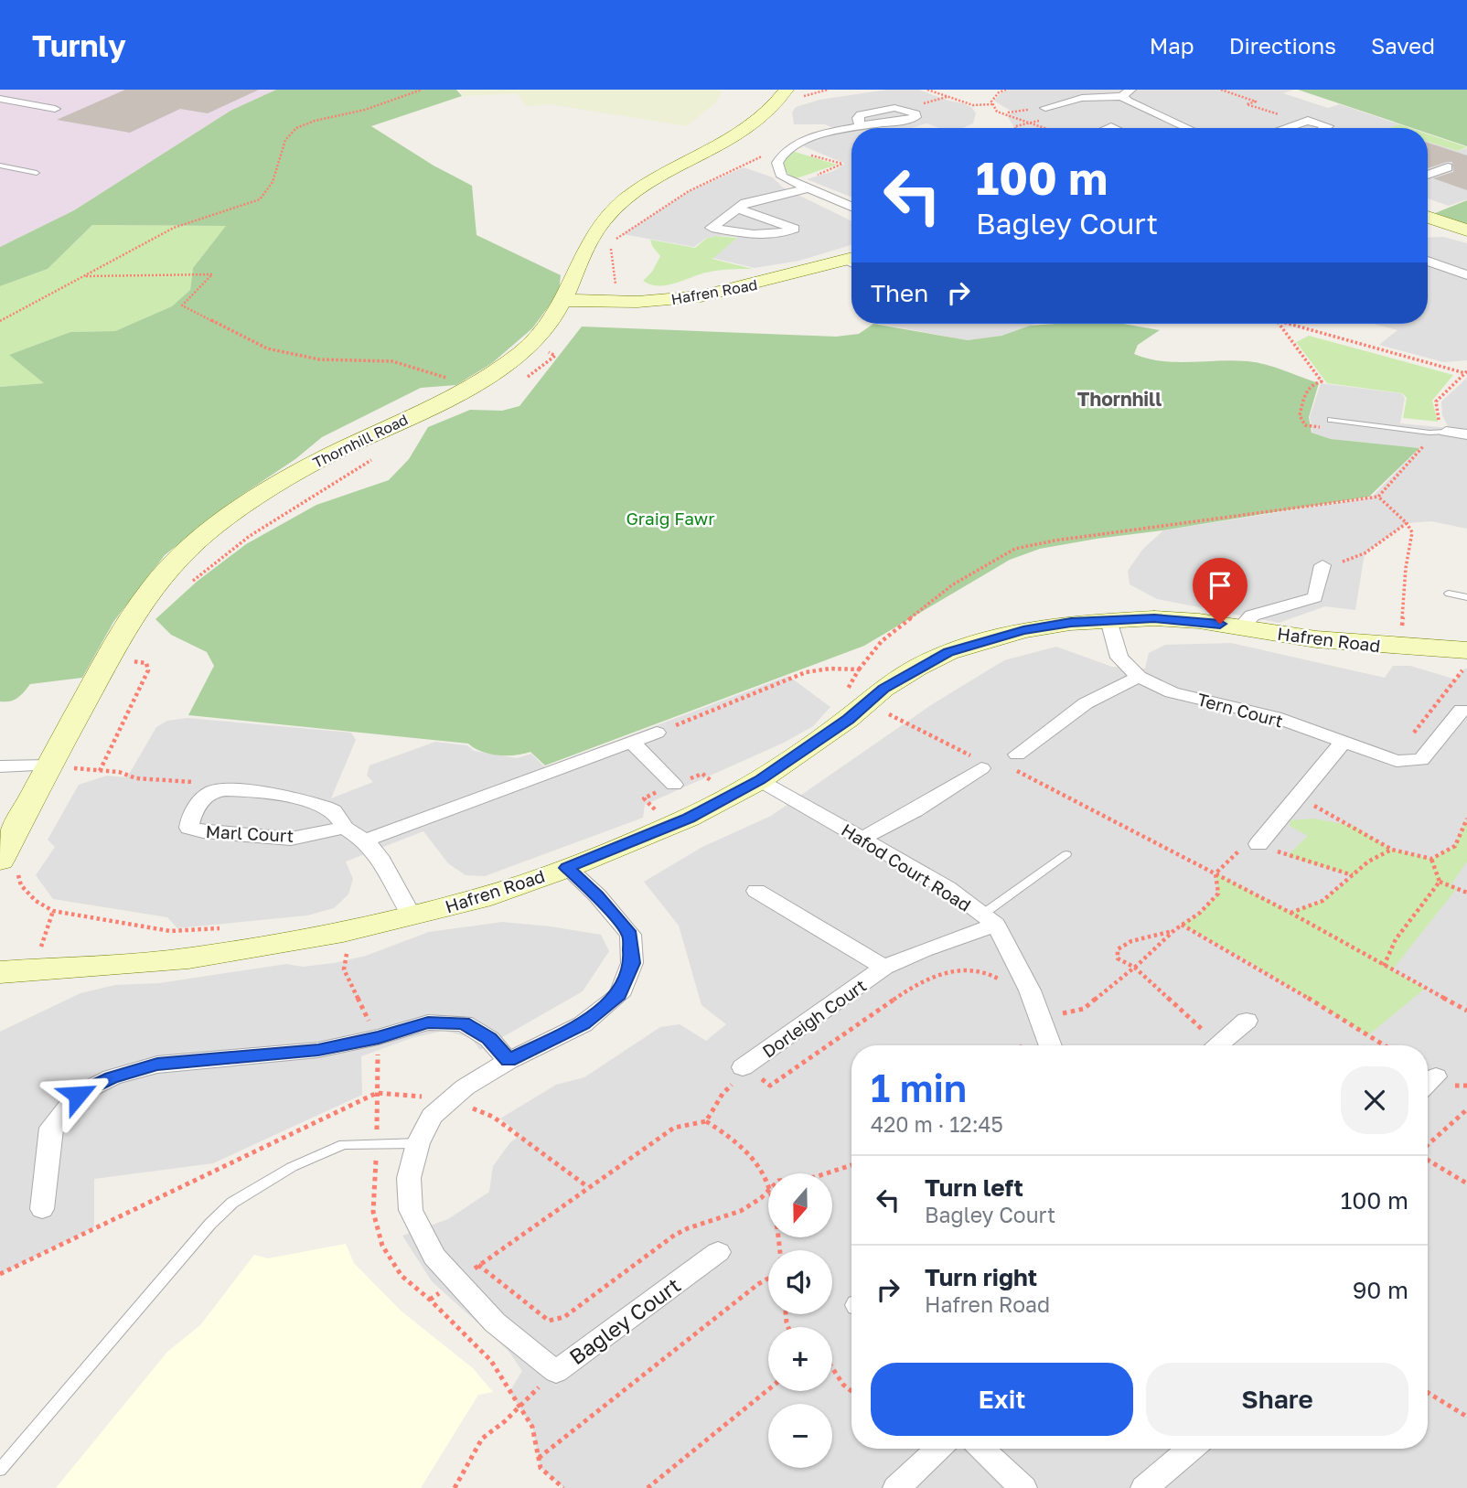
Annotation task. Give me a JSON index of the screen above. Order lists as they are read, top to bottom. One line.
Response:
{"streets":{"street":["Hafren Road","Thornhill Road","Tern Court","Marl Court","Hafod Court Road","Dorleigh Court","Bagley Court"]},"crossings":[["Hafren Road","Thornhill Road"],["Hafren Road","Tern Court"],["Hafren Road","Hafod Court Road"],["Hafren Road","Bagley Court"],["Hafod Court Road","Dorleigh Court"]],"districts":["Thornhill"],"parks":["Graig Fawr"],"north":"bottom","page":{"header":"Turnly","nav":["Map","Directions","Saved"],"turn":["100 m","Bagley Court"],"then":"Then","heading":["1 min","420 m · 12:45"],"list":[{"name":"Turn left","note":"Bagley Court","value":"100 m"},{"name":"Turn right","note":"Hafren Road","value":"90 m"}],"map_buttons":["+","−"],"buttons":["Exit","Share"]}}
